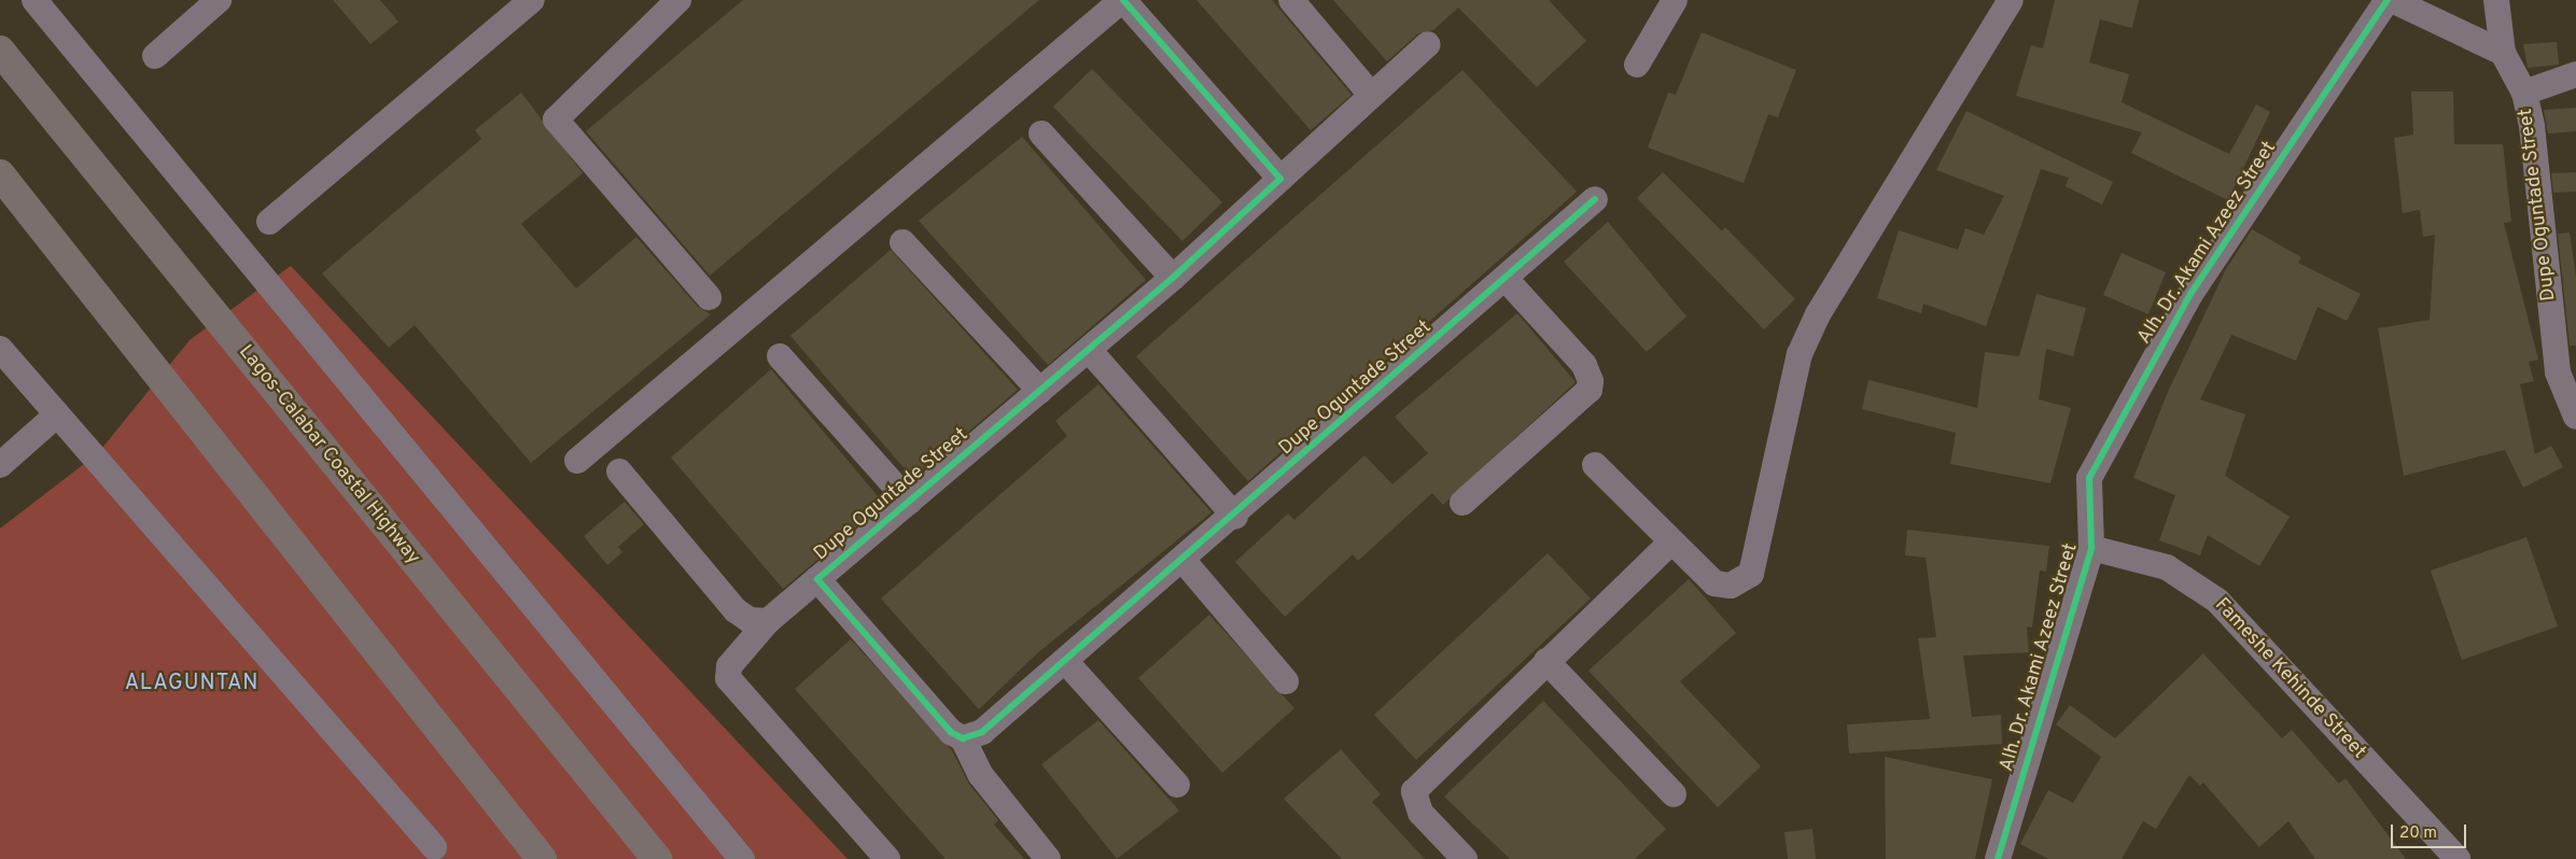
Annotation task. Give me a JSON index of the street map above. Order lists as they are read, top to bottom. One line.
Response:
{"streets":{"highway":["Lagos-Calabar Coastal Highway"],"street":["Dupe Oguntade Street","Alh. Dr. Akami Azeez Street","Fameshe Kehinde Street"]},"crossings":[["Alh. Dr. Akami Azeez Street","Fameshe Kehinde Street"]],"districts":["ALAGUNTAN"],"scale_bar":"20 m"}
